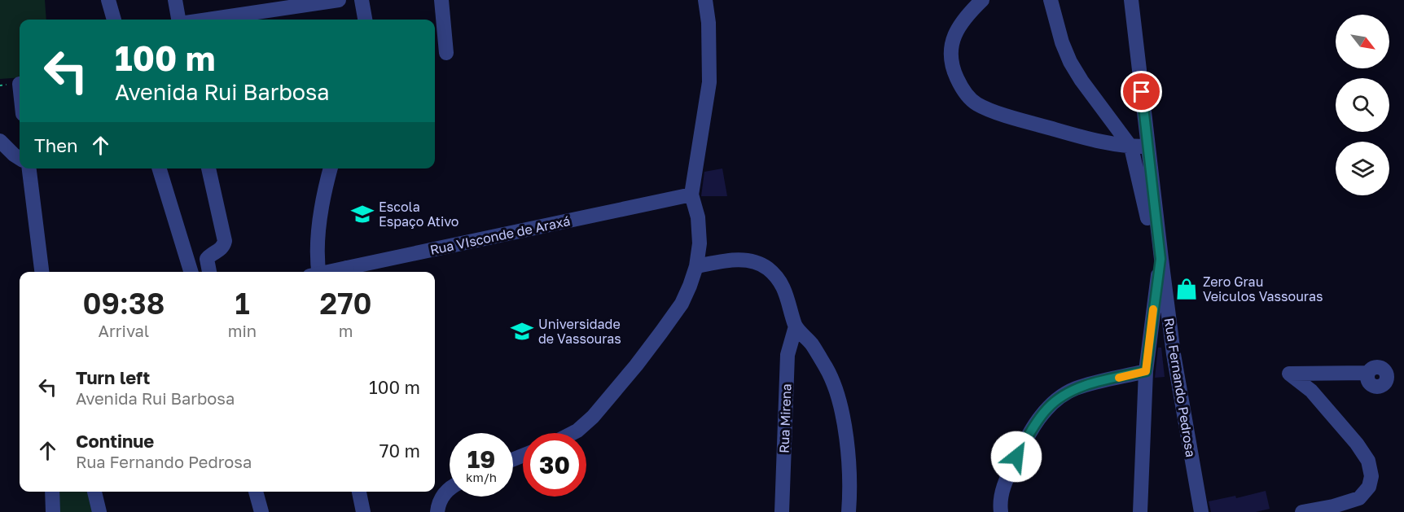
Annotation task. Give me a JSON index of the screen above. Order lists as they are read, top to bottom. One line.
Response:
{"streets":{"street":["Rua VIsconde de Araxá","Rua Fernando Pedrosa","Rua Mirena"]},"places":{"school or university":["Escola Espaço Ativo","Universidade de Vassouras"],"shop":["Zero Grau Veiculos Vassouras"]},"north":"bottom right","page":{"turn":["100 m","Avenida Rui Barbosa"],"then":"Then","eta":["09:38","Arrival","1","min","270","m"],"list":[{"name":"Turn left","note":"Avenida Rui Barbosa","value":"100 m"},{"name":"Continue","note":"Rua Fernando Pedrosa","value":"70 m"}],"speed":"19 km/h","limit":"30"}}
